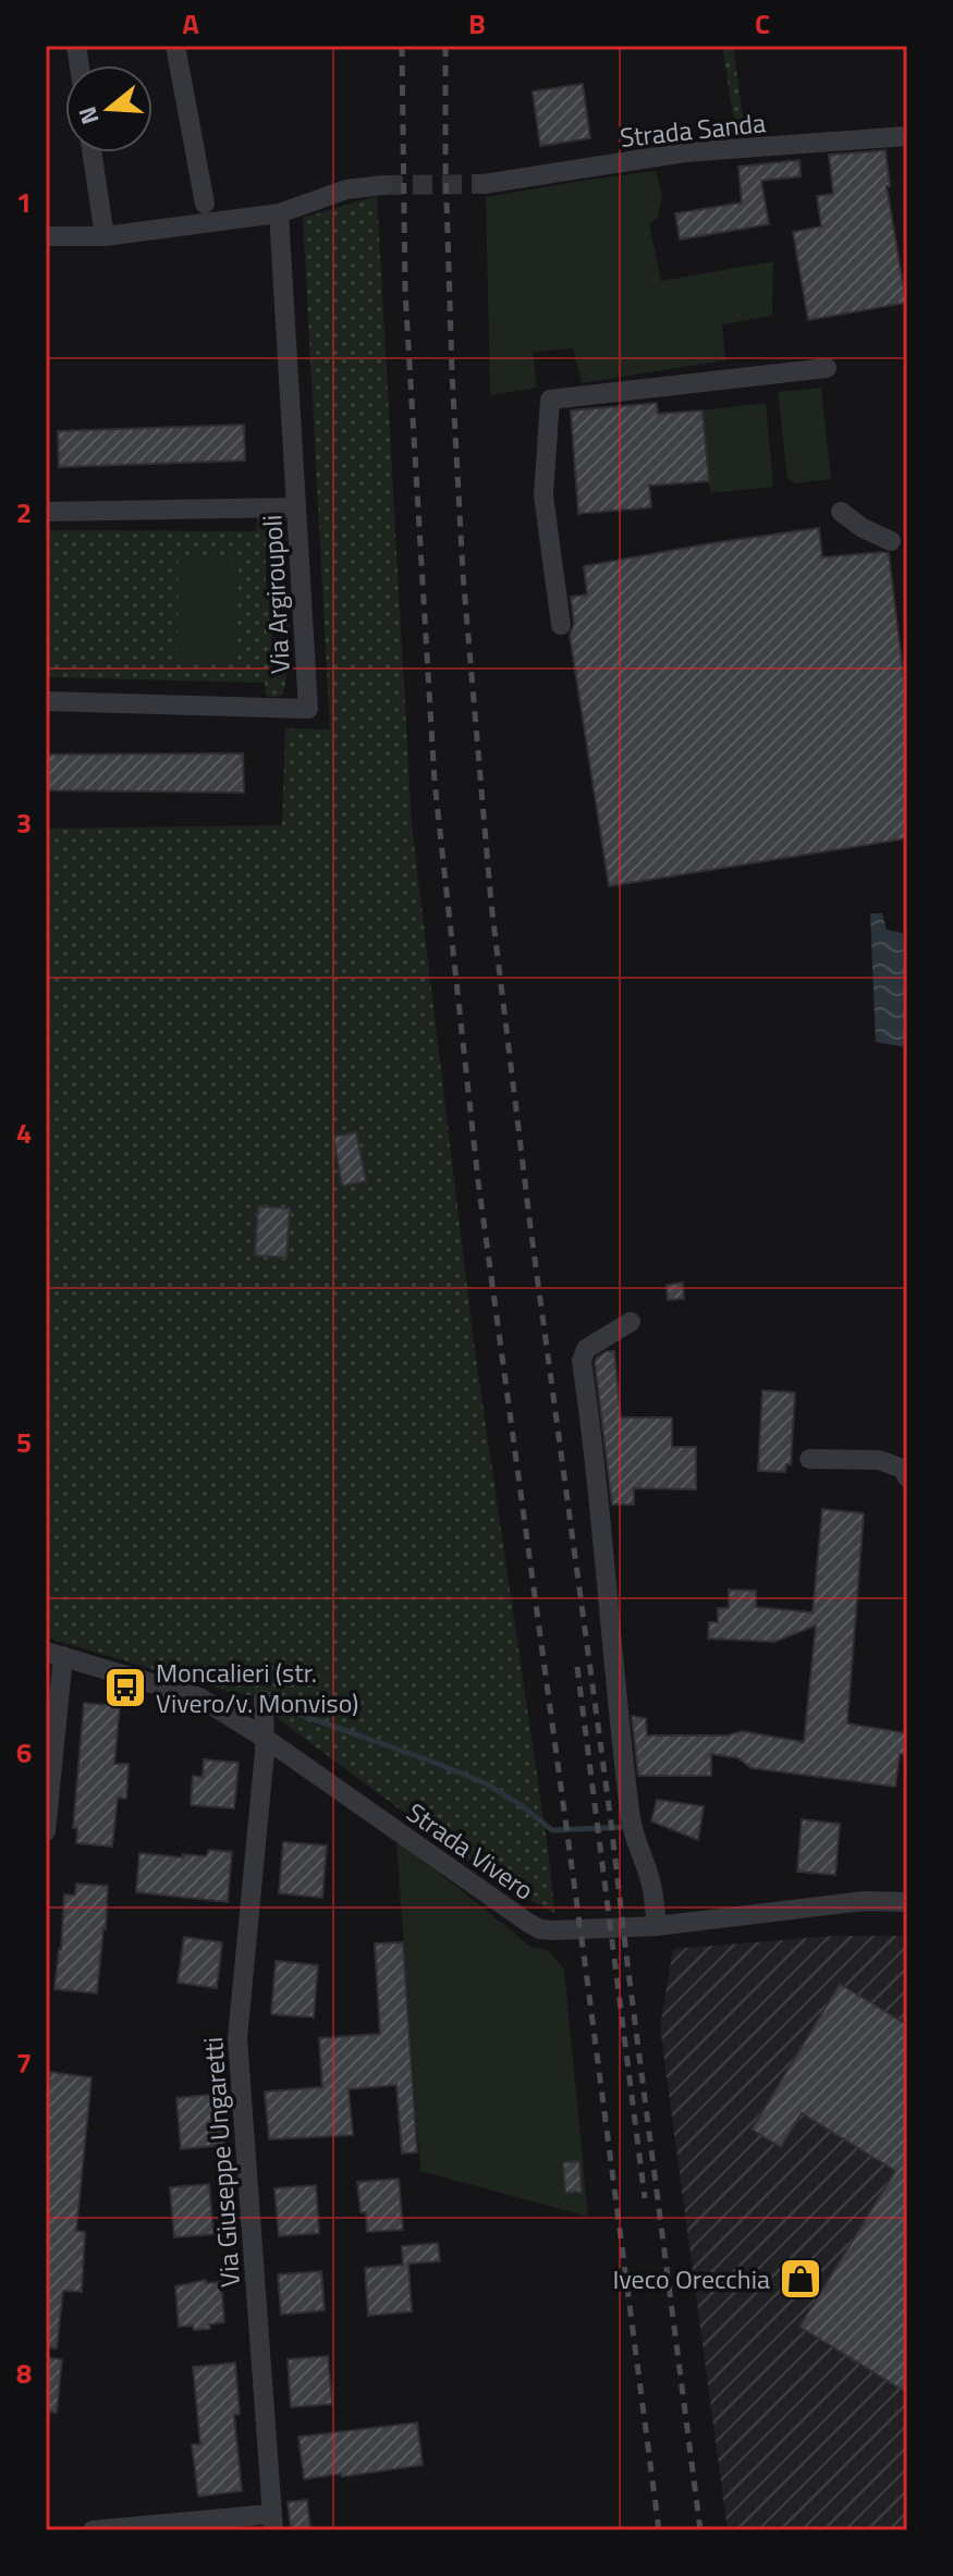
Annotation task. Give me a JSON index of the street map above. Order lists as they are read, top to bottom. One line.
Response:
{"streets":{"street":["Strada Sanda","Via Argiroupoli","Strada Vivero","Via Giuseppe Ungaretti"]},"crossings":[["Strada Vivero","Via Giuseppe Ungaretti"]],"places":{"bus stop":["Moncalieri (str. Vivero/v. Monviso)"],"shop":["Iveco Orecchia"]},"north":"left","grid":{"columns":["A","B","C"],"rows":["1","2","3","4","5","6","7","8"]}}
